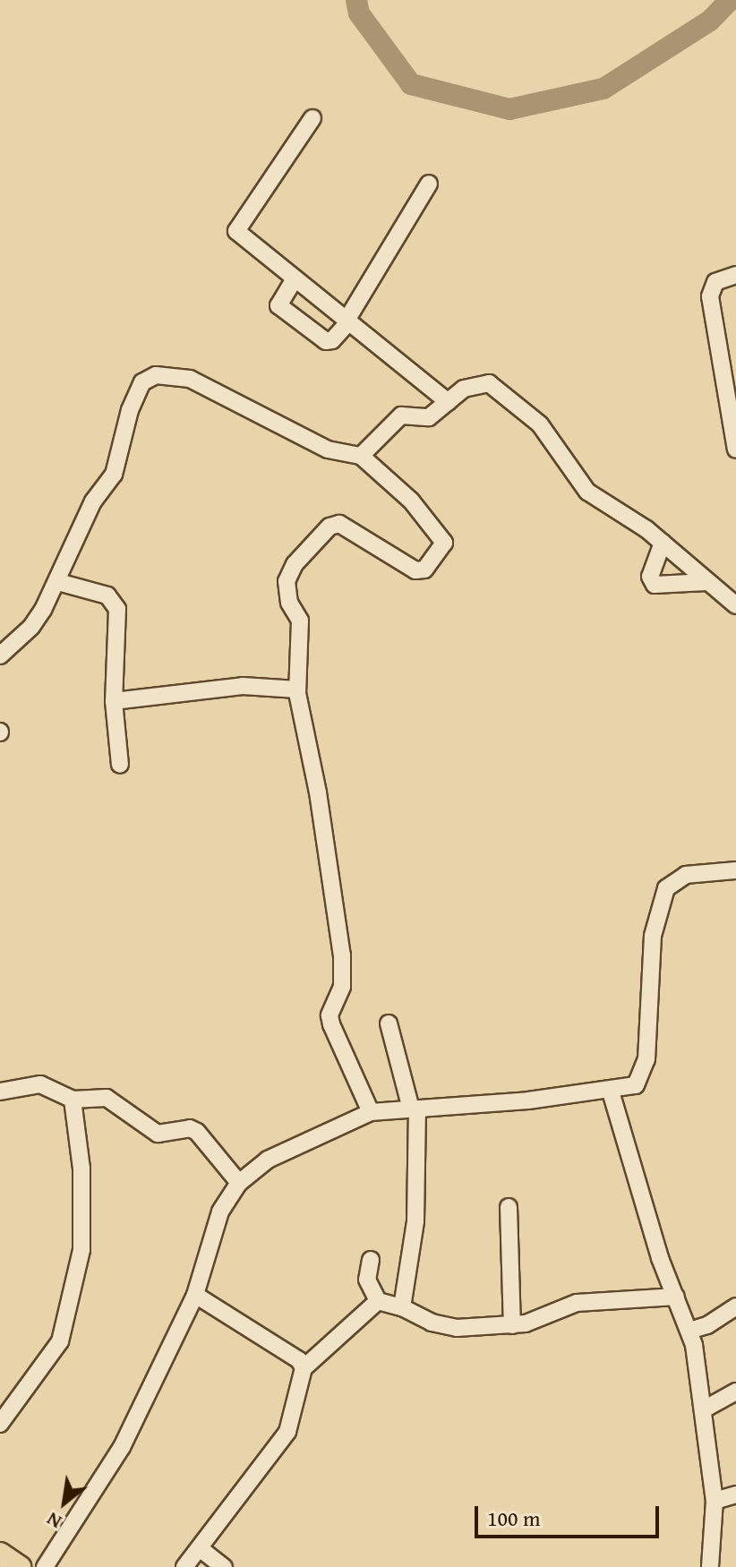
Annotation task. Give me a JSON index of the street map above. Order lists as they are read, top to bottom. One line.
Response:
{"scale_bar":"100 m","north":"bottom left"}
